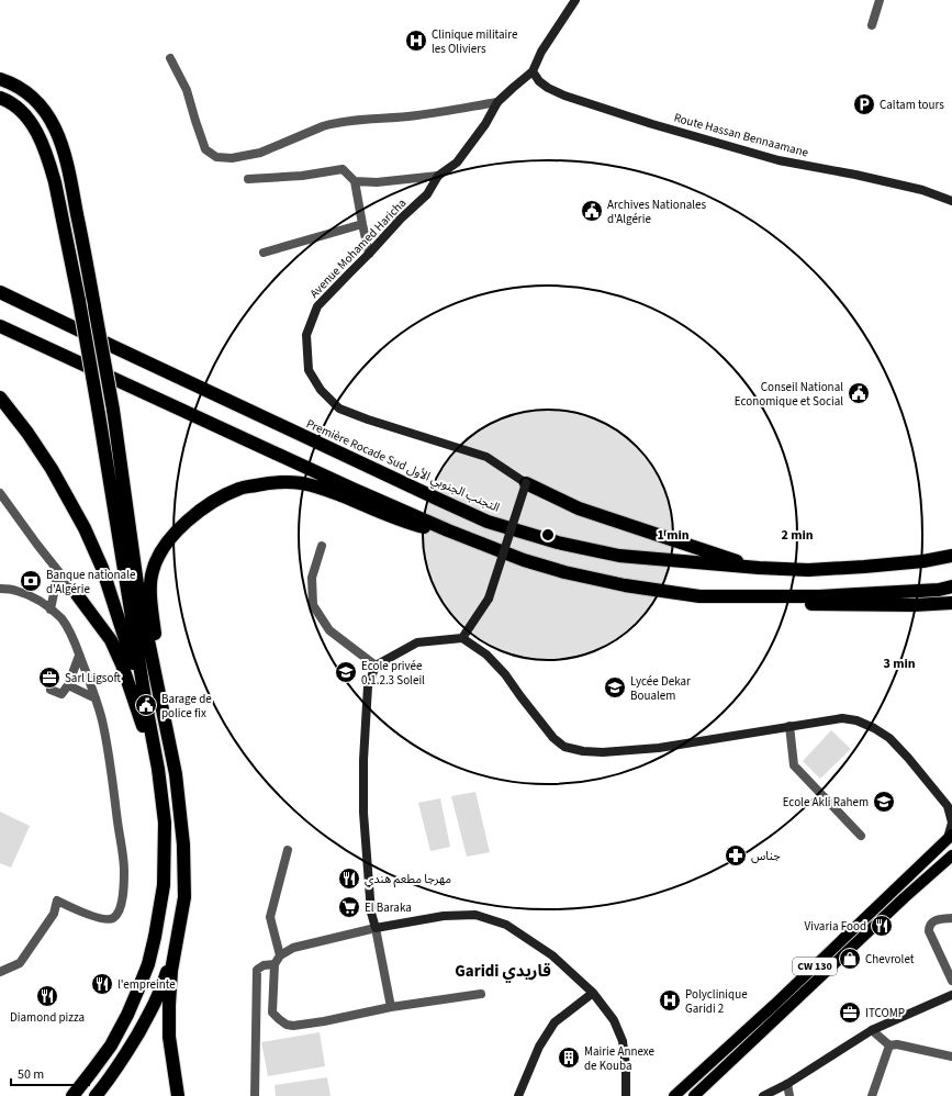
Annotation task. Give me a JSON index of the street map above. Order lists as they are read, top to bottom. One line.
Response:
{"streets":{"highway":["Première Rocade Sud التجنب الجنوبي الأول"],"main road":["CW 130"],"street":["Route Hassan Bennaamane","Avenue Mohamed Haricha"]},"crossings":[["Route Hassan Bennaamane","Avenue Mohamed Haricha"]],"districts":["Garidi قاريدي"],"places":{"hospital":["Clinique militaire les Oliviers","Polyclinique Garidi 2"],"parking":["Caltam tours"],"public building":["Archives Nationales d'Algérie","Conseil National Economique et Social","Barage de police fix"],"bank":["Banque nationale d'Algérie"],"school or university":["Ecole privée 0.1.2.3 Soleil","Lycée Dekar Boualem","Ecole Akli Rahem"],"office":["Sarl Ligsoft","ITCOMP"],"pharmacy":["جناس"],"restaurant":["مهرجا مطعم هندي","Vivaria Food","l'empreinte","Diamond pizza"],"supermarket":["El Baraka"],"shop":["Chevrolet"],"building":["Mairie Annexe de Kouba"]},"scale_bar":"50 m","rings":["1 min","2 min","3 min"]}
